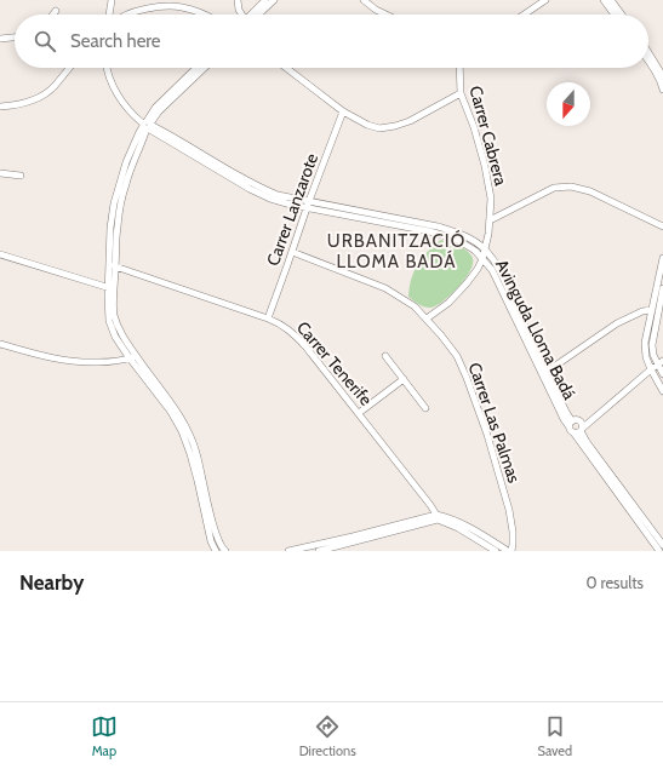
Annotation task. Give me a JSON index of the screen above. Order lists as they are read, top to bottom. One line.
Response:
{"streets":{"street":["Carrer Cabrera","Carrer Lanzarote","Avinguda Lloma Badá","Carrer Tenerife","Carrer Las Palmas"]},"crossings":[["Carrer Cabrera","Avinguda Lloma Badá"],["Carrer Cabrera","Carrer Las Palmas"],["Carrer Lanzarote","Avinguda Lloma Badá"],["Carrer Lanzarote","Carrer Tenerife"],["Carrer Lanzarote","Carrer Las Palmas"]],"districts":["URBANITZACIÓ LLOMA BADÁ"],"north":"bottom","page":{"search":"Search here","heading":["Nearby","0 results"],"nav":["Map","Directions","Saved"]}}
